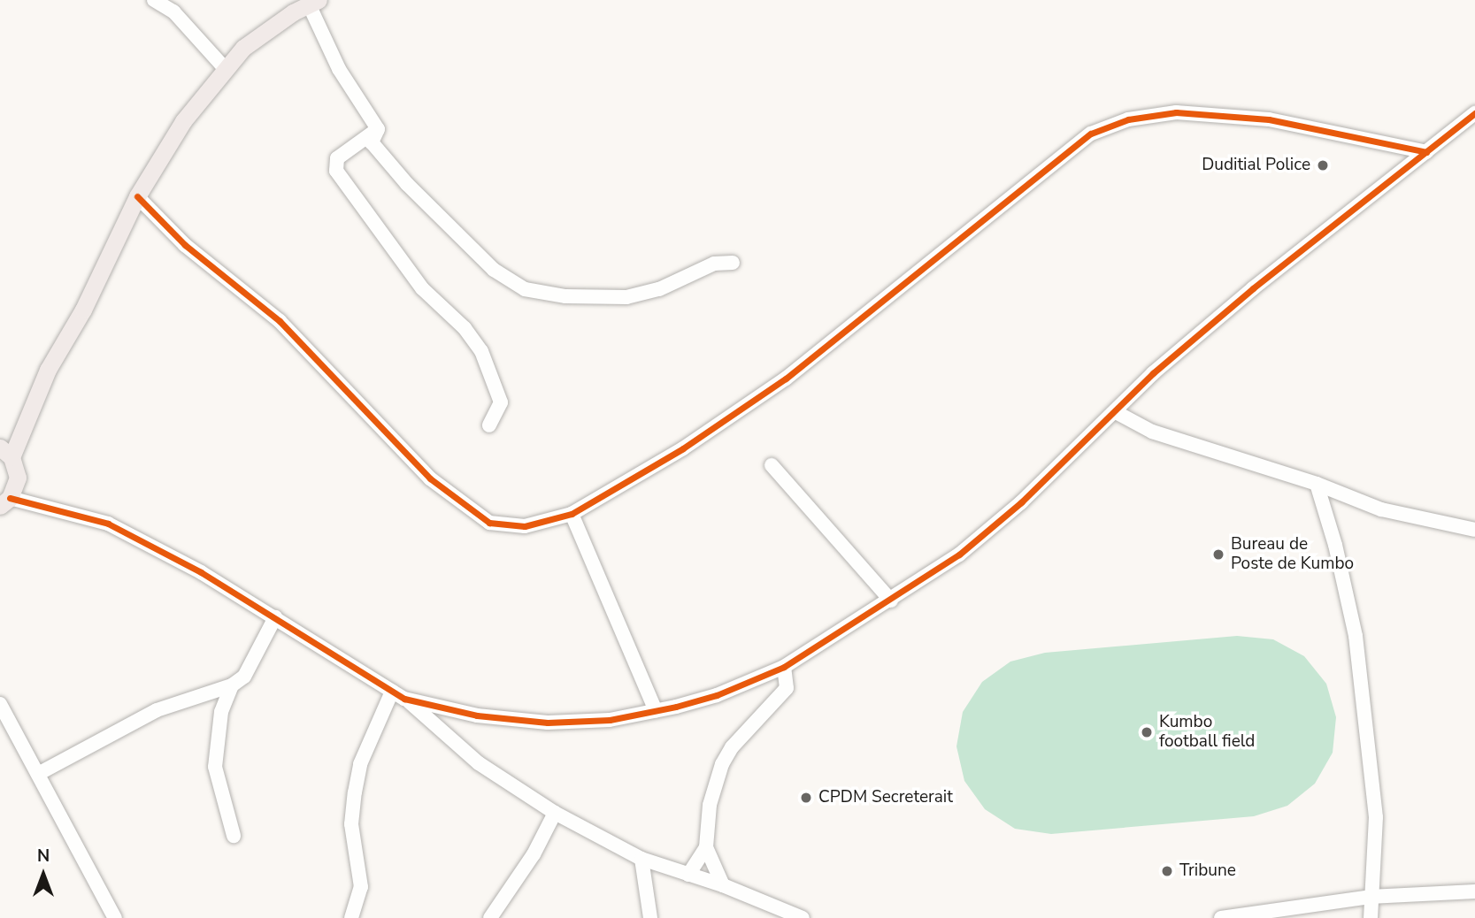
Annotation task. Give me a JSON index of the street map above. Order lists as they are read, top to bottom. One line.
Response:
{"places":["Duditial Police","Bureau de Poste de Kumbo","Kumbo football field","CPDM Secreterait","Tribune"],"north":"top"}
